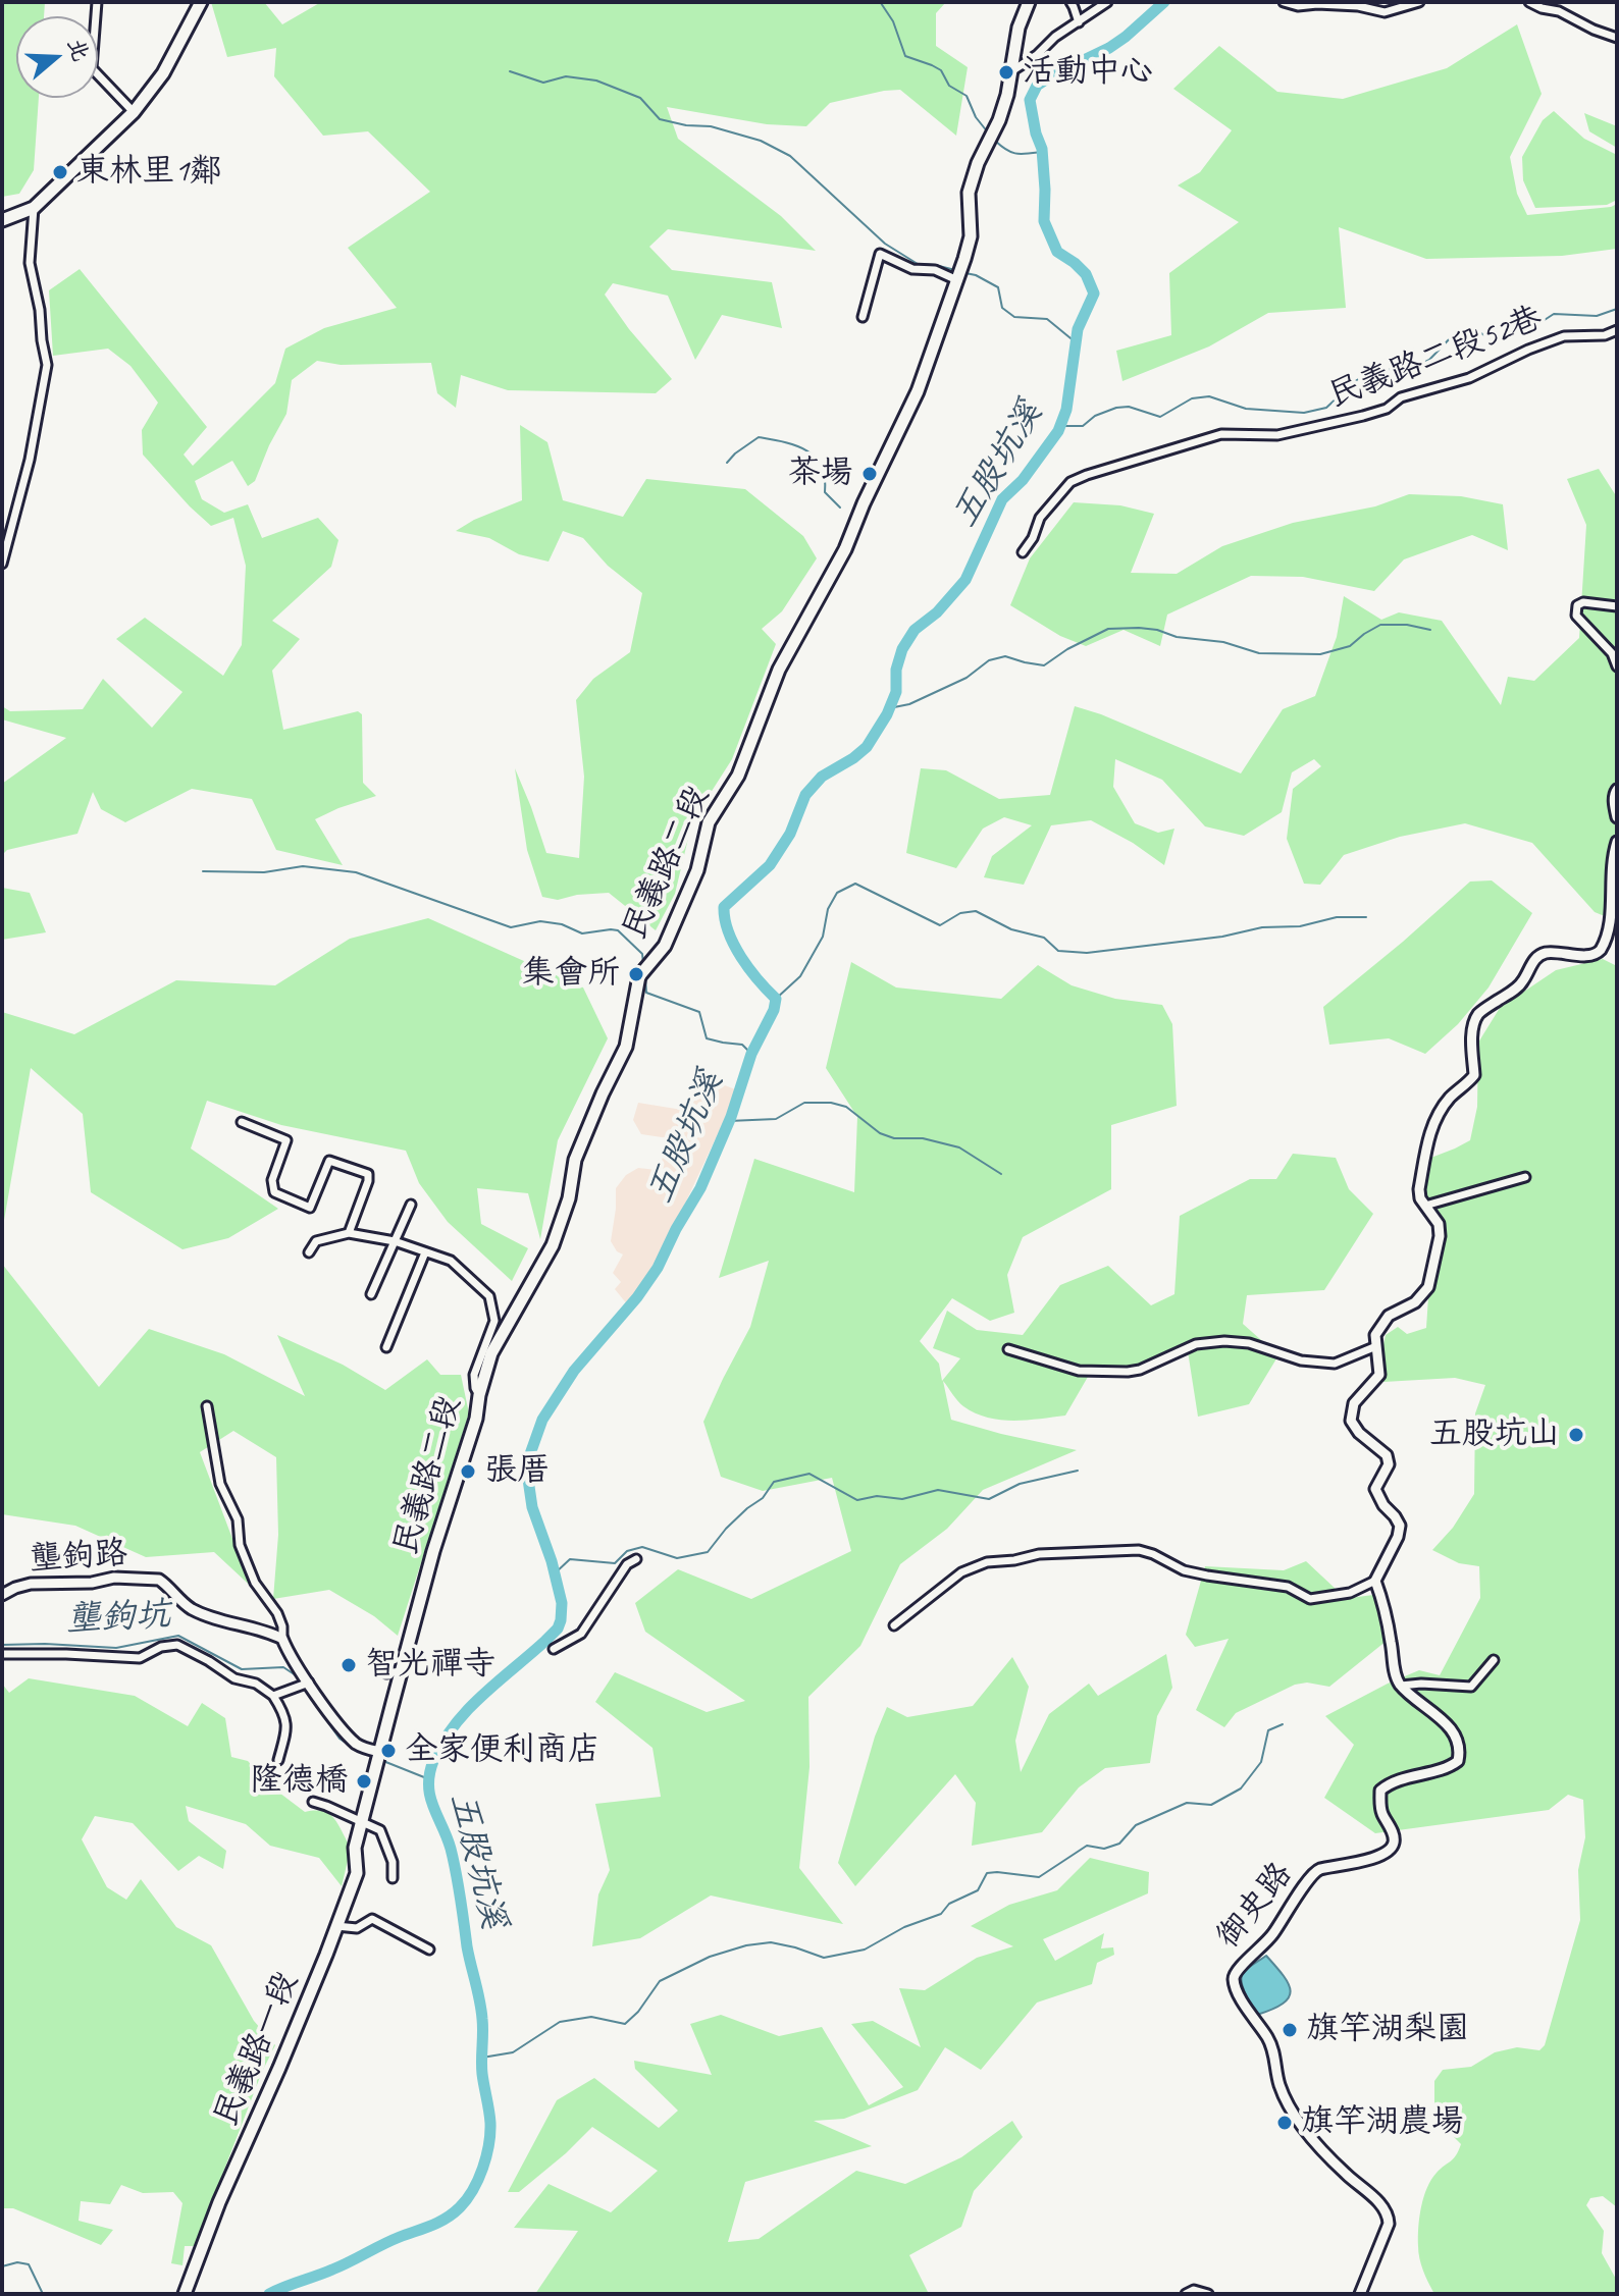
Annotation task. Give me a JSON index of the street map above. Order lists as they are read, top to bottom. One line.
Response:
{"streets":{"main road":["民義路二段","民義路一段"],"street":["民義路二段52巷","壟鉤路","御史路"]},"crossings":[["民義路二段","民義路一段"]],"water":["五股坑溪","壟鉤坑"],"places":["活動中心","東林里1鄰","茶場","集會所","五股坑山","張厝","智光禪寺","全家便利商店","隆德橋","旗竿湖梨園","旗竿湖農場"],"north":"right"}
